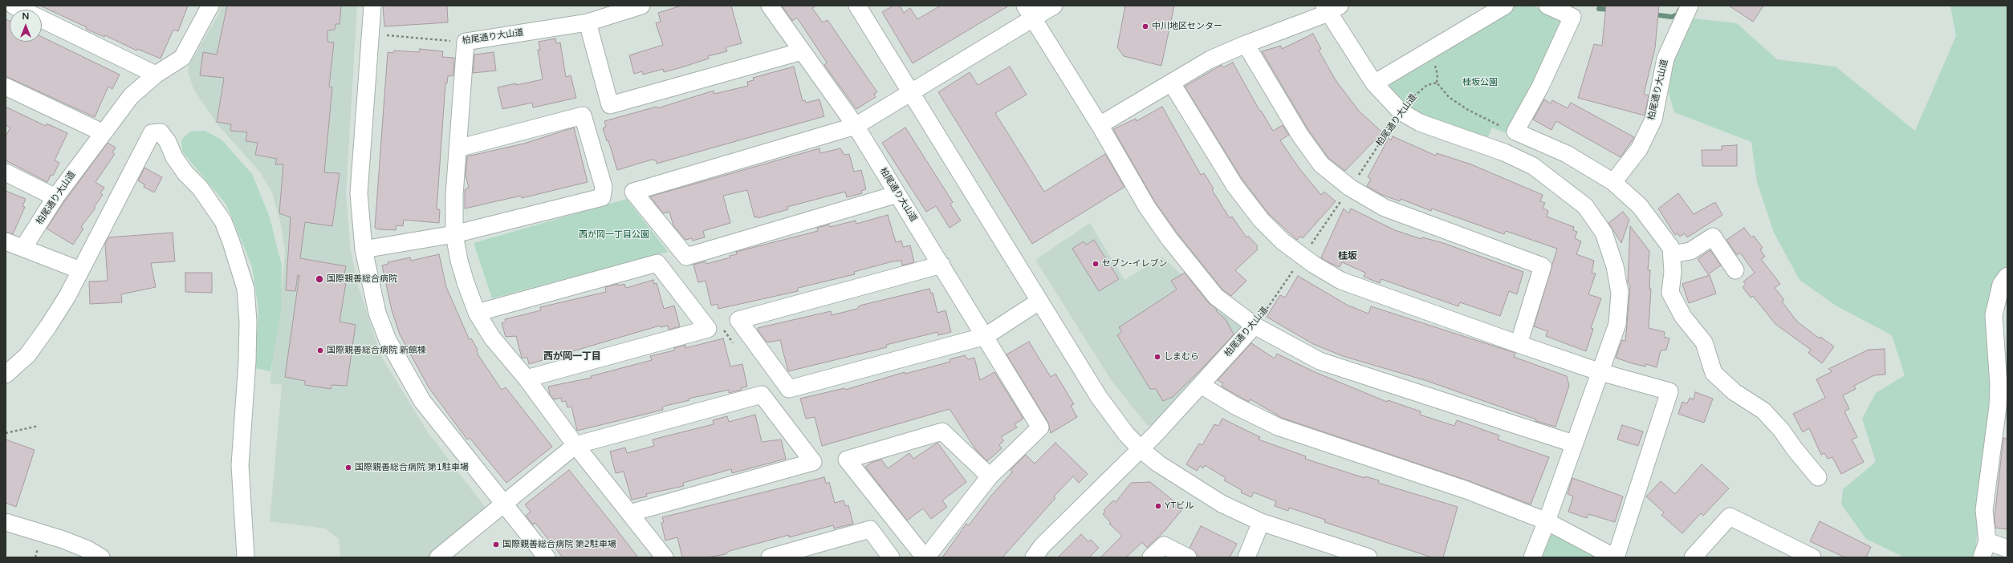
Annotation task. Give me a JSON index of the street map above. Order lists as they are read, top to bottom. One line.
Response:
{"streets":{"street":["柏尾通り大山道"]},"districts":["桂坂","西が岡一丁目"],"parks":["桂坂公園","西が岡一丁目公園"],"places":["中川地区センター","セブン-イレブン","国際親善総合病院","国際親善総合病院 新館棟","しまむら","国際親善総合病院 第1駐車場","YTビル","国際親善総合病院 第2駐車場"],"north":"top"}
